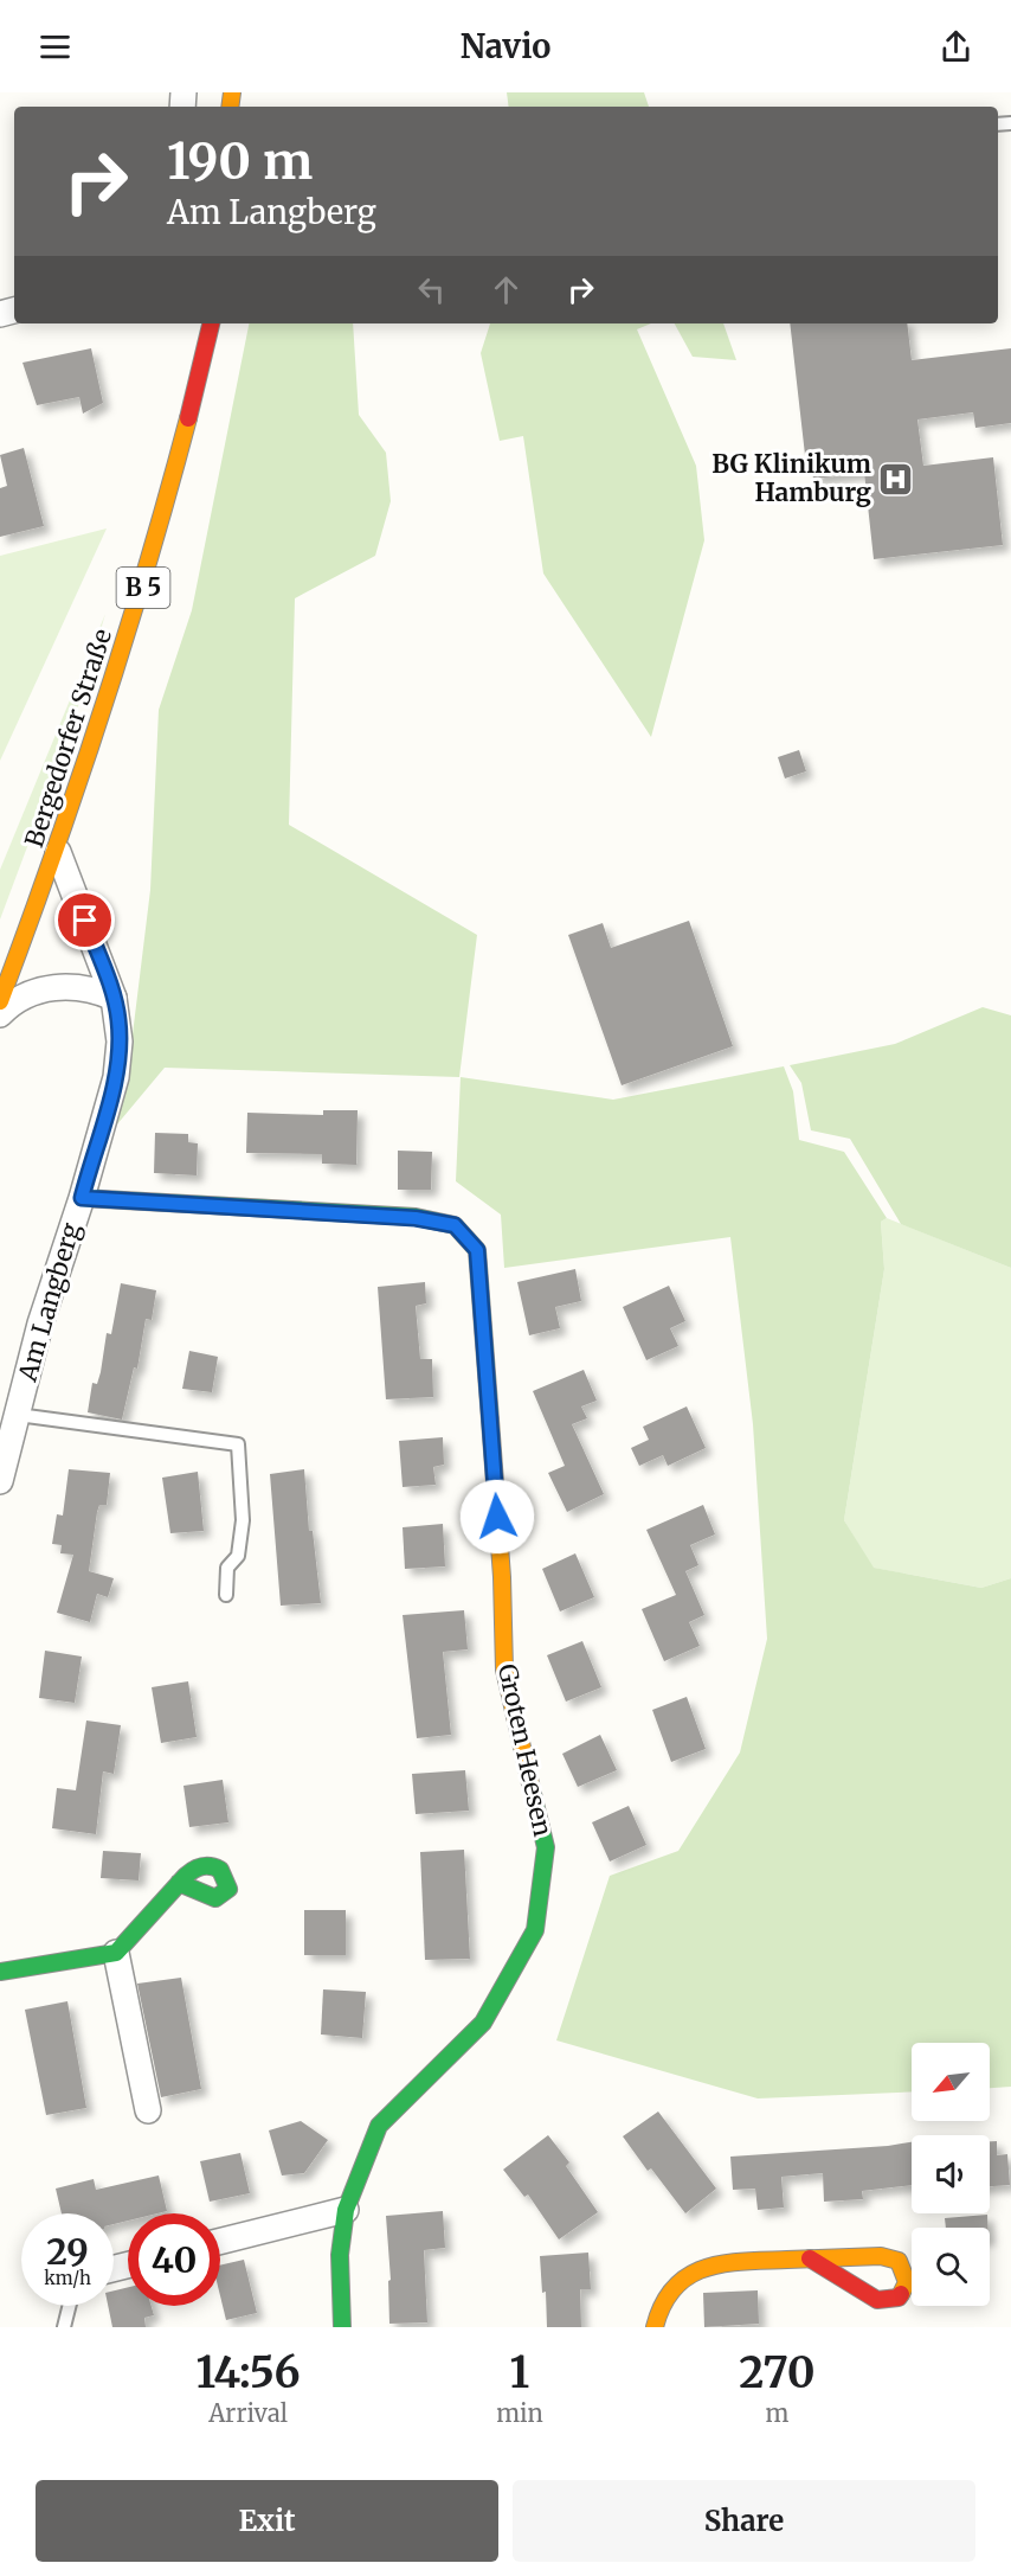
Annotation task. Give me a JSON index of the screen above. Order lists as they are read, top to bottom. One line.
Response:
{"streets":{"street":["B 5","Bergedorfer Straße","Am Langberg","Groten Heesen"]},"crossings":[["Bergedorfer Straße","Am Langberg"],["Am Langberg","Groten Heesen"]],"places":{"hospital":["BG Klinikum Hamburg"]},"north":"bottom left","page":{"header":"Navio","turn":["190 m","Am Langberg"],"speed":"29 km/h","limit":"40","eta":["14:56","Arrival","1","min","270","m"],"buttons":["Exit","Share"]}}
